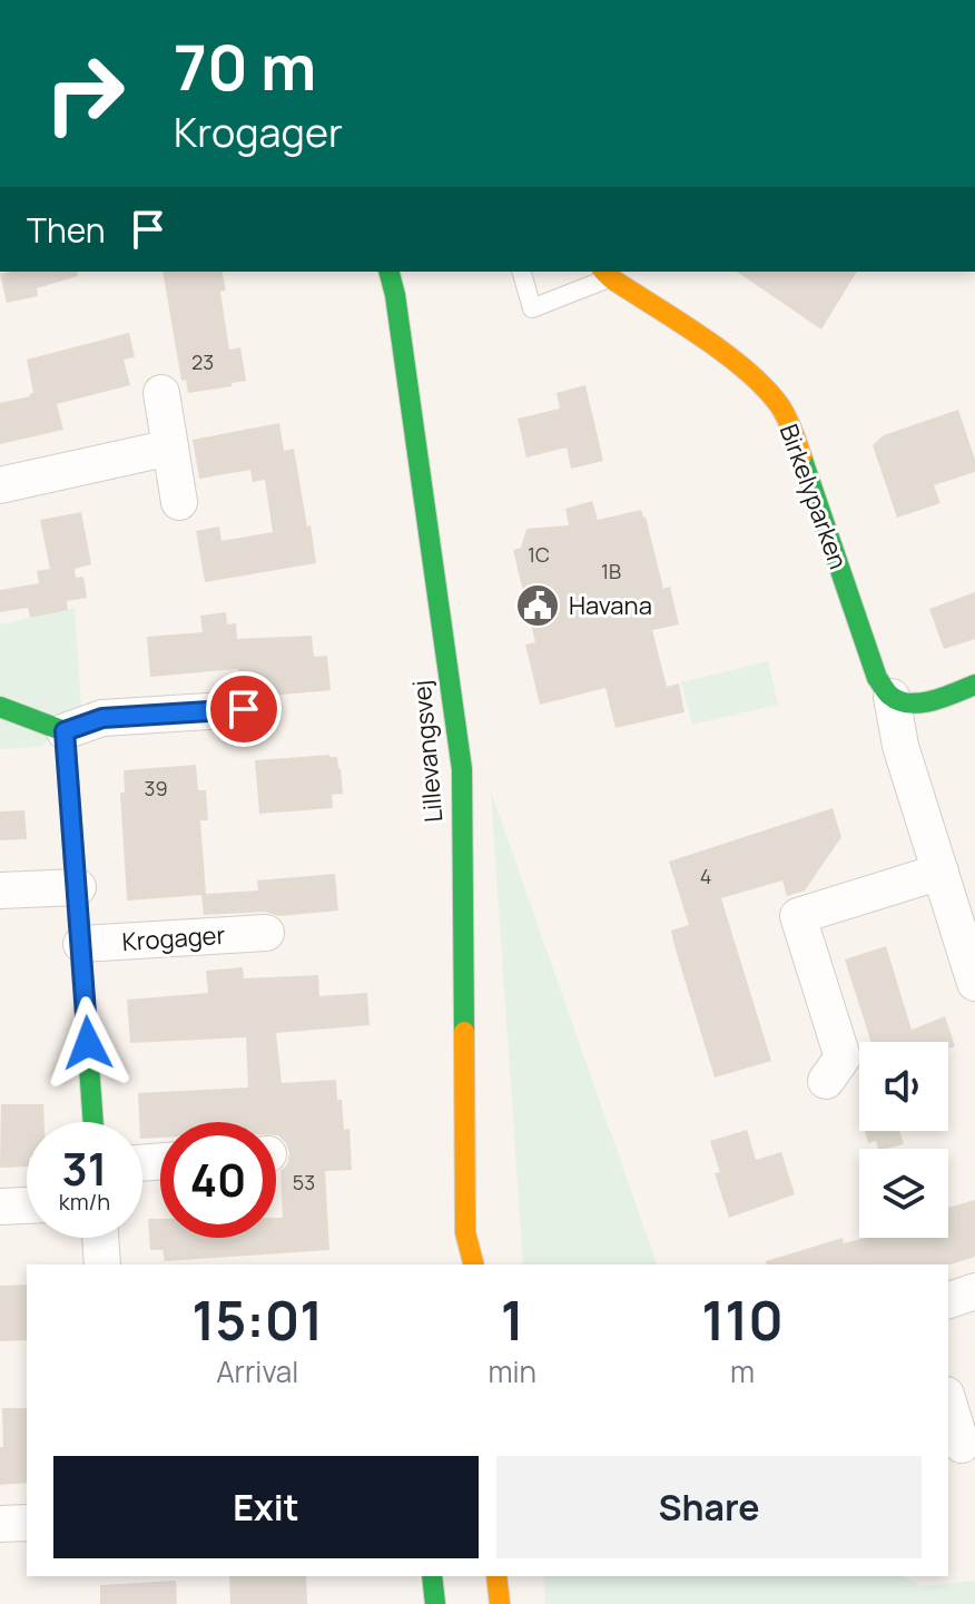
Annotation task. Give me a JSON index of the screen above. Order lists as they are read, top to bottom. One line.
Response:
{"streets":{"street":["Birkelyparken","Lillevangsvej","Krogager"]},"places":{"public building":["Havana"]},"house_numbers":["23","1C","1B","39","4","53"],"page":{"turn":["70 m","Krogager"],"then":"Then","speed":"31 km/h","limit":"40","eta":["15:01","Arrival","1","min","110","m"],"buttons":["Exit","Share"]}}
